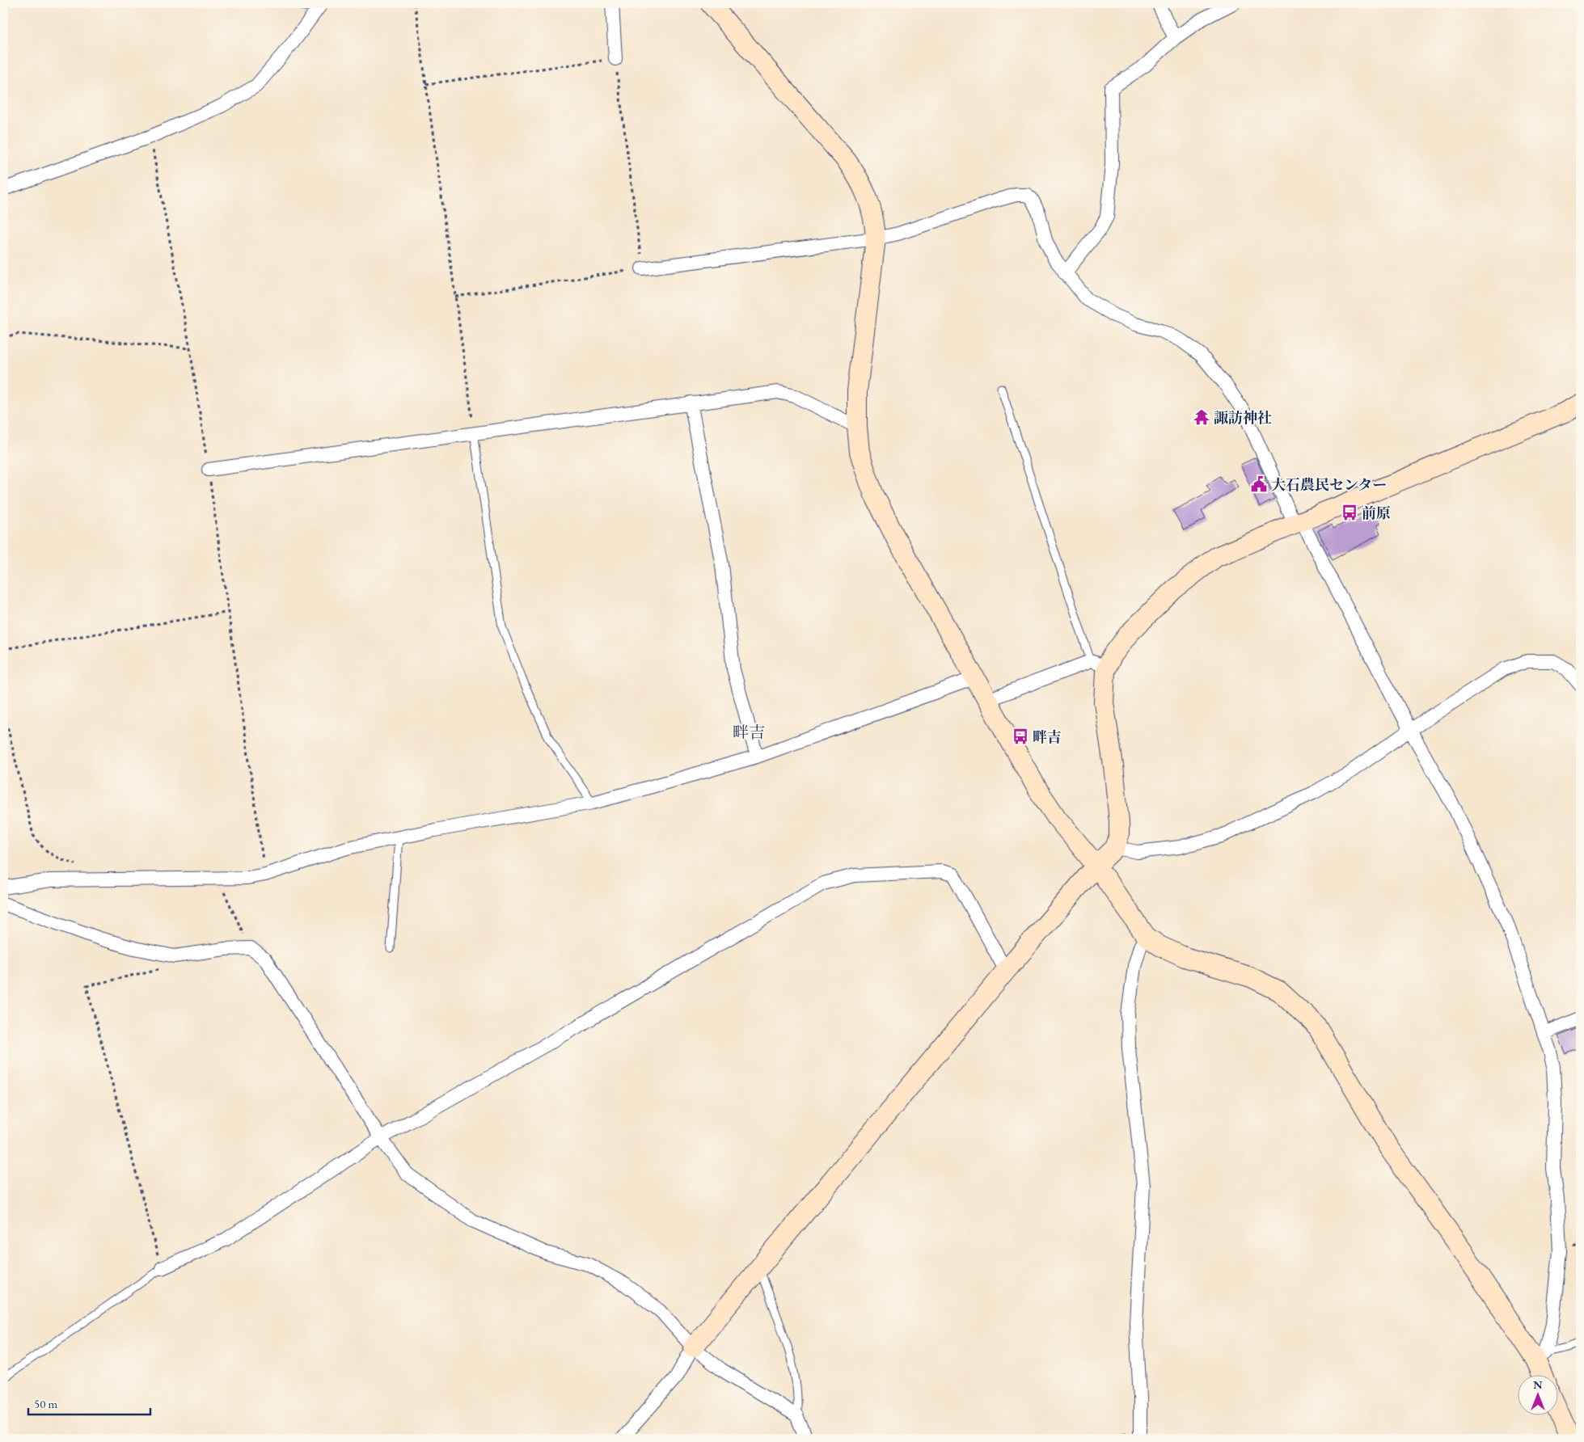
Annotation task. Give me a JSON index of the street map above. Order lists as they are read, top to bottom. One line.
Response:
{"districts":["畔吉"],"places":{"temple":["諏訪神社"],"public building":["大石農民センター"],"bus stop":["前原","畔吉"]},"scale_bar":"50 m","north":"top"}
